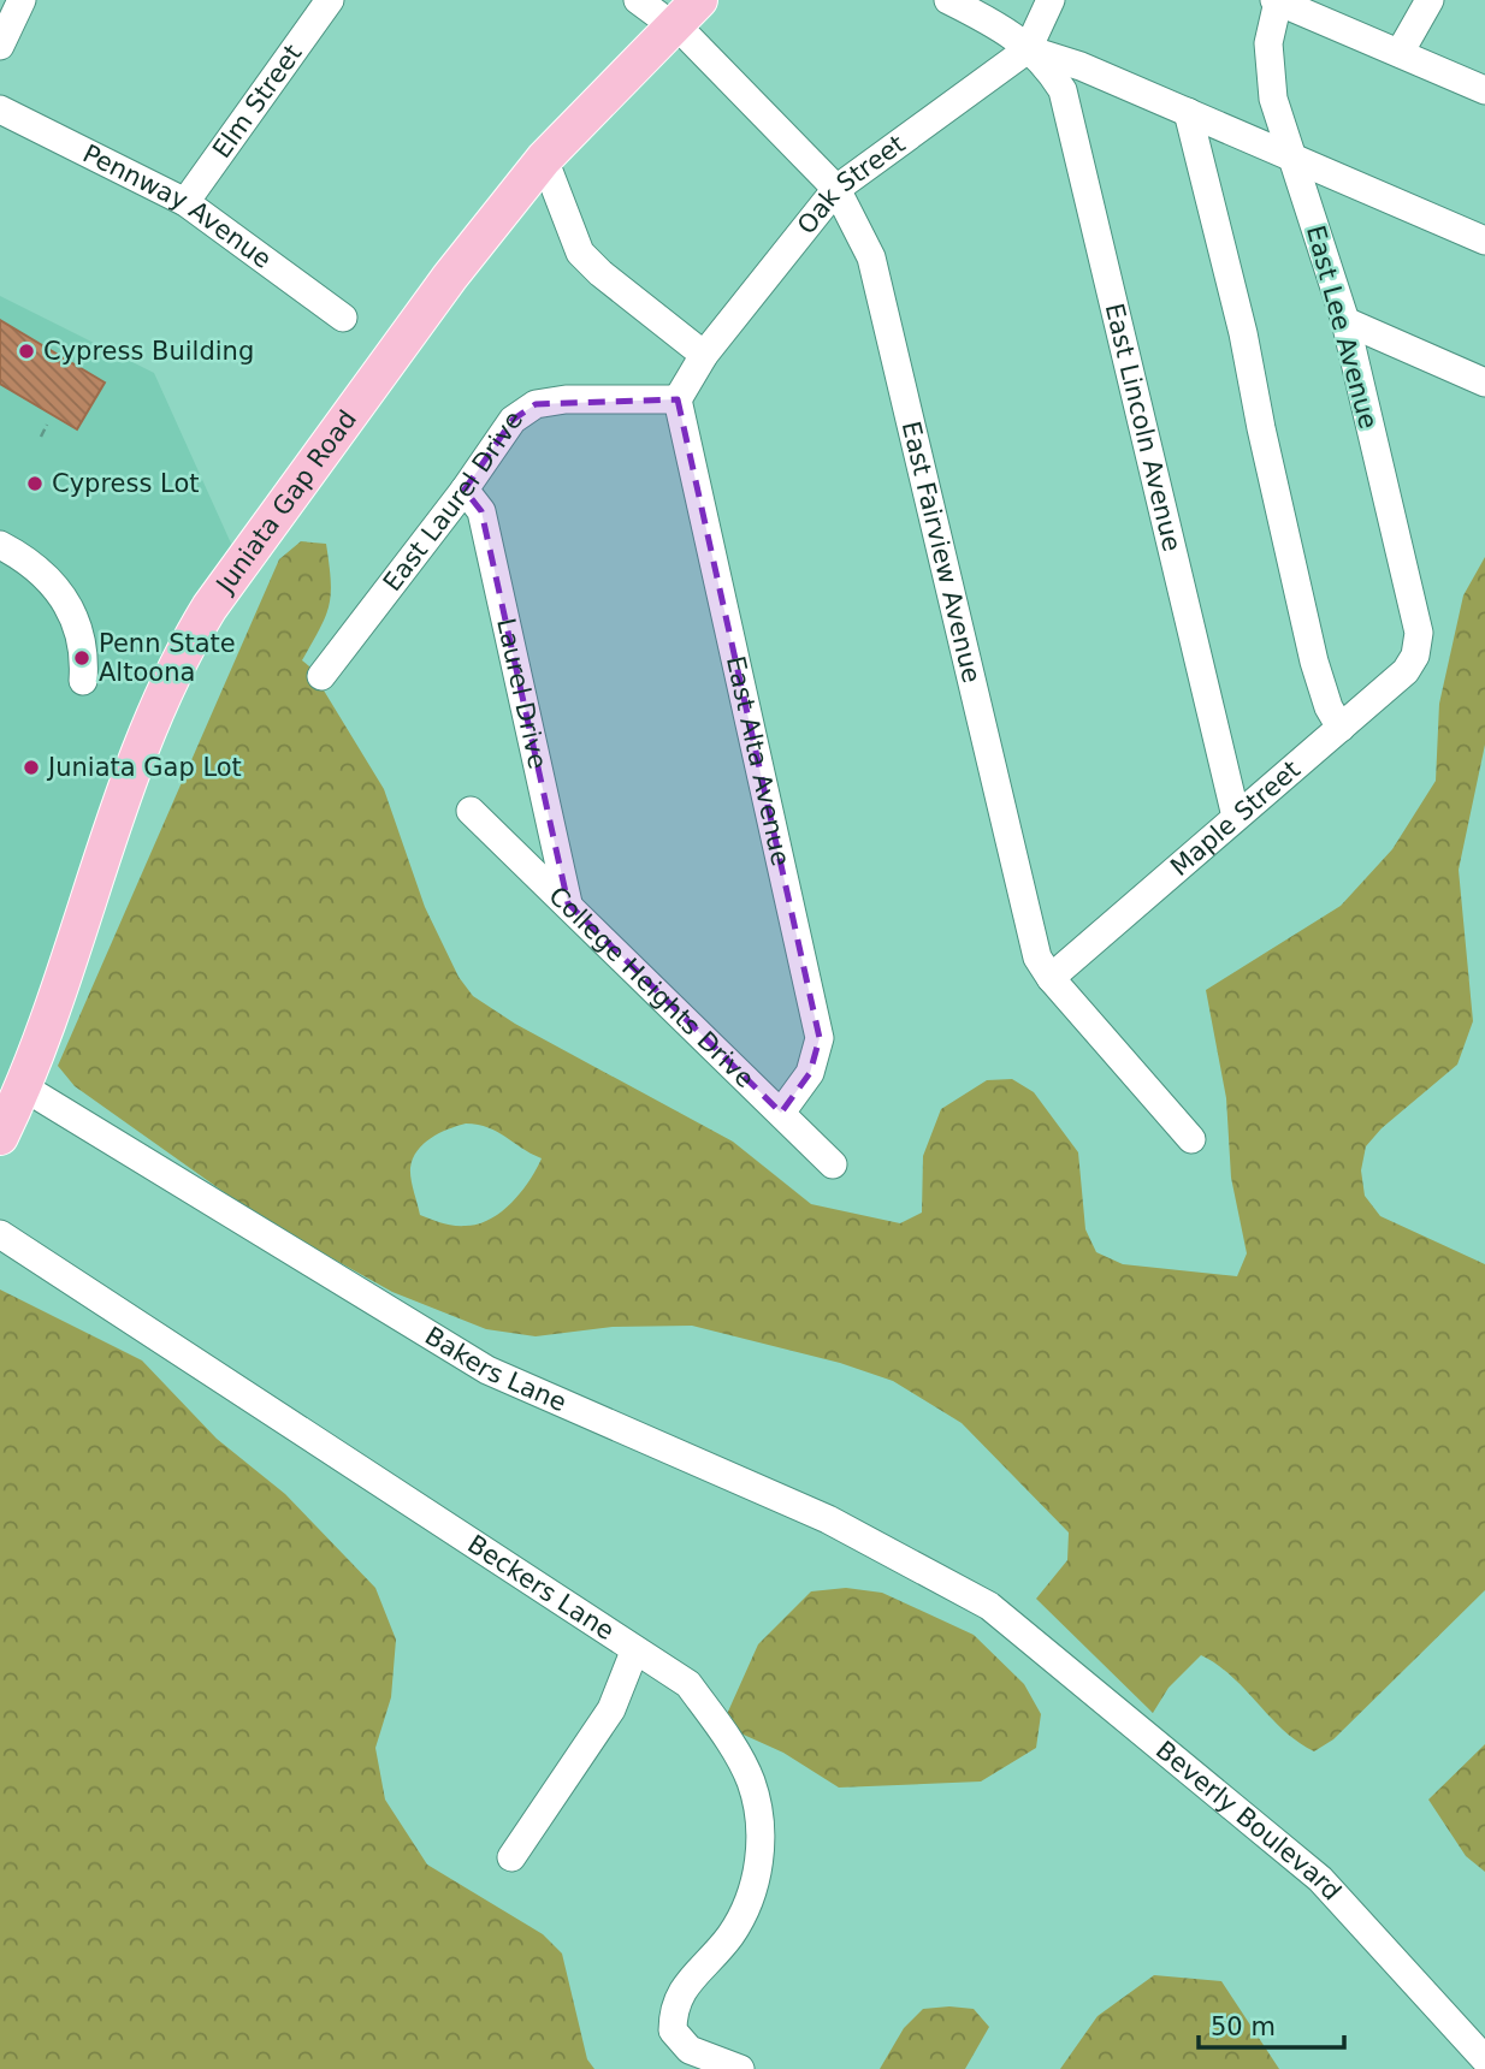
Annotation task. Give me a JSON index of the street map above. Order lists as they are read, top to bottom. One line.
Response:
{"streets":{"main road":["Juniata Gap Road"],"street":["Elm Street","Oak Street","Pennway Avenue","East Lee Avenue","East Lincoln Avenue","East Laurel Drive","East Fairview Avenue","Laurel Drive","East Alta Avenue","Maple Street","College Heights Drive","Bakers Lane","Beckers Lane","Beverly Boulevard"]},"crossings":[["Elm Street","Pennway Avenue"],["Oak Street","East Lincoln Avenue"],["Oak Street","East Laurel Drive"],["Oak Street","East Fairview Avenue"],["Oak Street","East Alta Avenue"],["East Lee Avenue","Maple Street"],["East Lincoln Avenue","Maple Street"],["Juniata Gap Road","East Fairview Avenue"],["Juniata Gap Road","Bakers Lane"],["East Laurel Drive","Laurel Drive"],["East Laurel Drive","East Alta Avenue"],["East Fairview Avenue","Maple Street"],["Laurel Drive","College Heights Drive"],["East Alta Avenue","College Heights Drive"],["Bakers Lane","Beverly Boulevard"]],"places":["Cypress Building","Cypress Lot","Penn State Altoona","Juniata Gap Lot"],"scale_bar":"50 m"}
